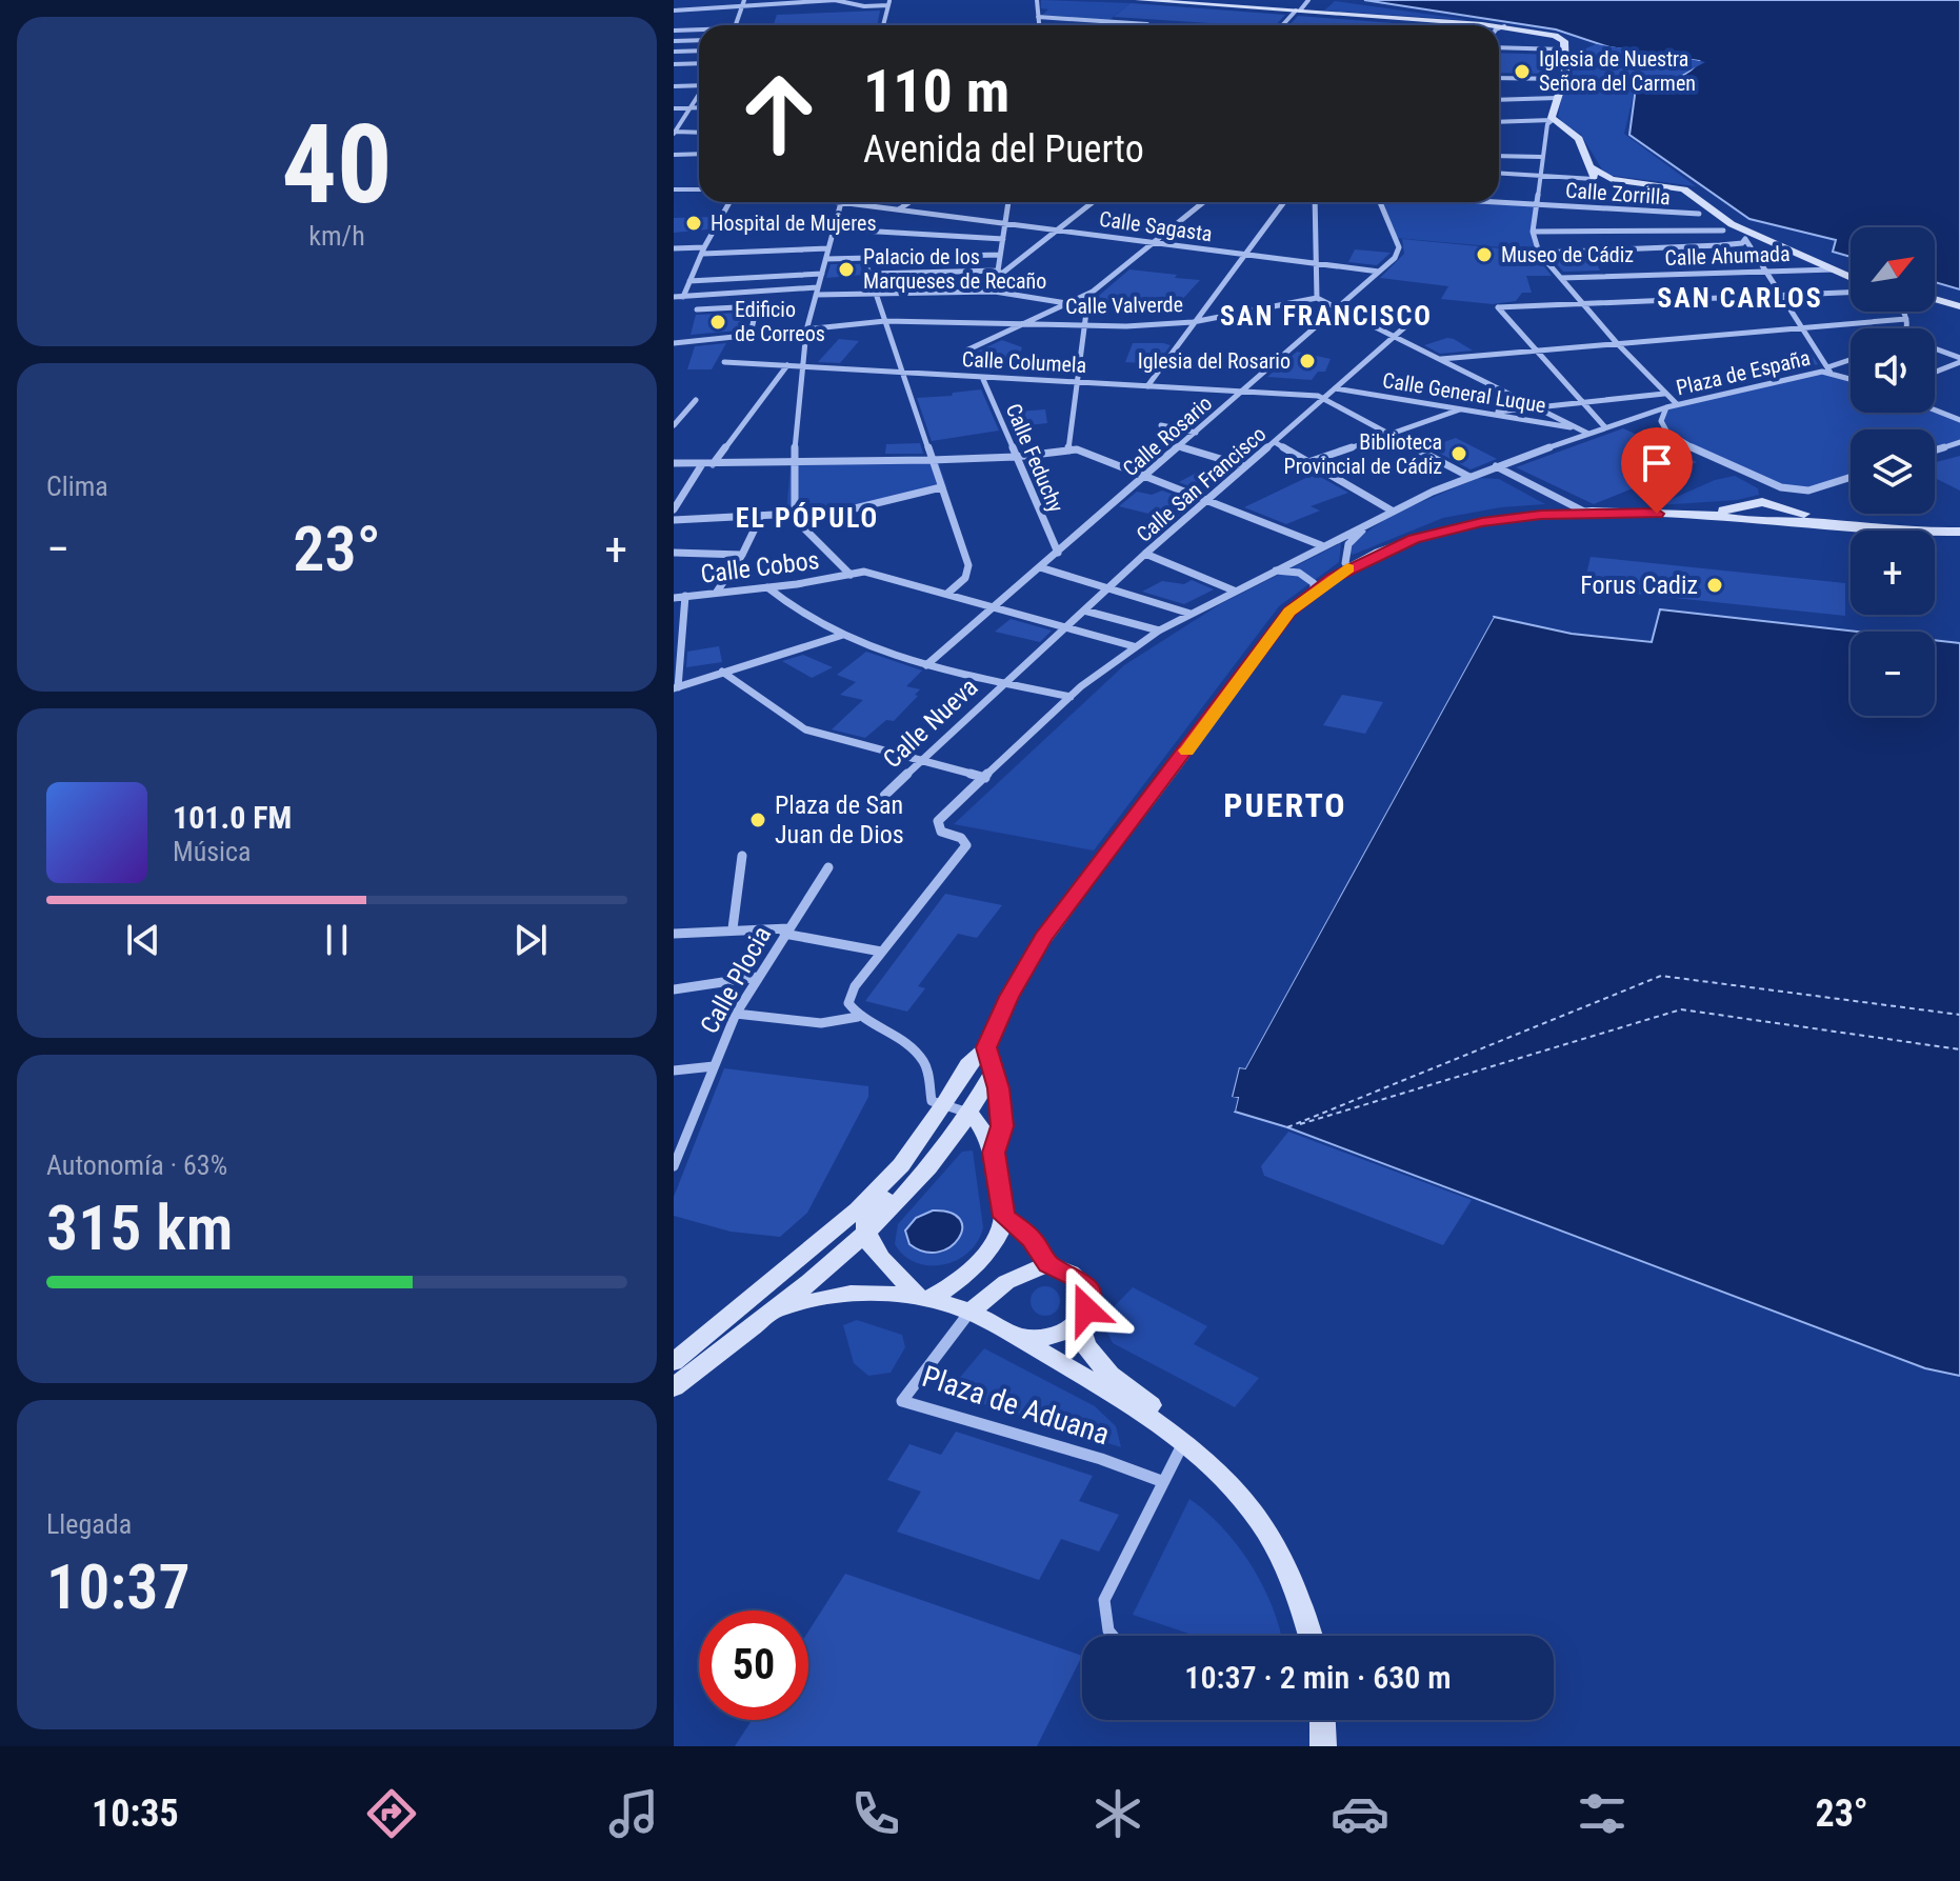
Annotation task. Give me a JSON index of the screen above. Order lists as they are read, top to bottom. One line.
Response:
{"streets":{"street":["Calle Zorrilla","Calle Sagasta","Calle Ahumada","Calle Valverde","Calle Columela","Plaza de España","Calle General Luque","Calle Rosario","Calle Feduchy","Calle San Francisco","Calle Cobos","Calle Nueva","Calle Plocia","Plaza de Aduana"]},"crossings":[["Calle Sagasta","Calle Rosario"],["Calle Columela","Calle Rosario"],["Calle Columela","Calle Feduchy"],["Calle Columela","Calle San Francisco"],["Calle General Luque","Calle San Francisco"],["Calle Rosario","Calle Feduchy"],["Calle Rosario","Calle Cobos"],["Calle San Francisco","Calle Cobos"],["Calle San Francisco","Calle Nueva"]],"districts":["SAN CARLOS","SAN FRANCISCO","EL PÓPULO","PUERTO"],"places":["Iglesia de Nuestra Señora del Carmen","Hospital de Mujeres","Museo de Cádiz","Palacio de los Marqueses de Recaño","Edificio de Correos","Iglesia del Rosario","Biblioteca Provincial de Cádiz","Forus Cadiz","Plaza de San Juan de Dios"],"north":"top right","page":{"tile":[["40","km/h"],"Clima",["Autonomía · 63%","315 km"],["Llegada","10:37"]],"turn":["110 m","Avenida del Puerto"],"map_buttons":["+","−"],"heat":["−","23°","+"],"song":["101.0 FM","Música"],"limit":"50","trip":"10:37 · 2 min · 630 m","tabs":["10:35","23°"]}}
